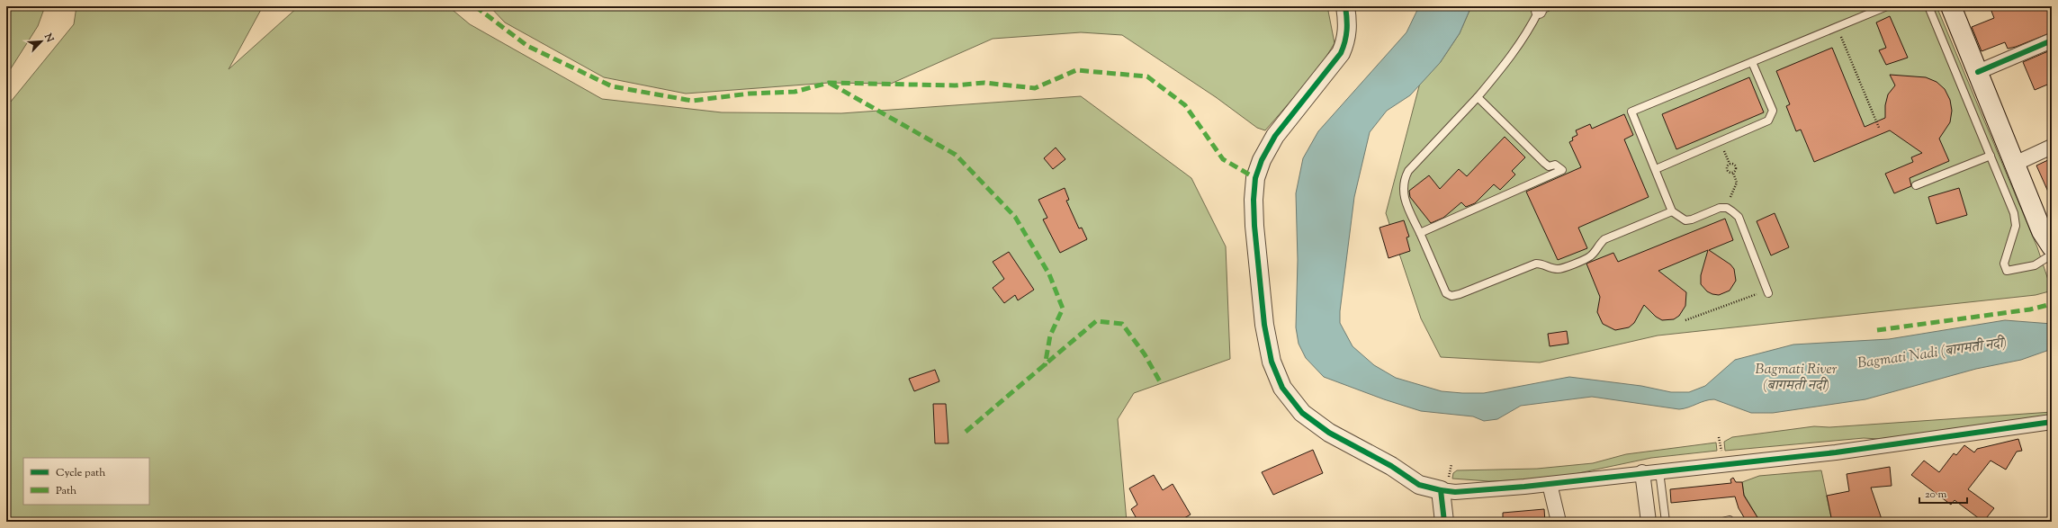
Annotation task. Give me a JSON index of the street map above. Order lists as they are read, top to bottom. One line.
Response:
{"water":["Bagmati Nadi (बागमती नदी)","Bagmati River (बागमती नदी)"],"legend":["Cycle path","Path"],"scale_bar":"20 m","north":"top right"}
